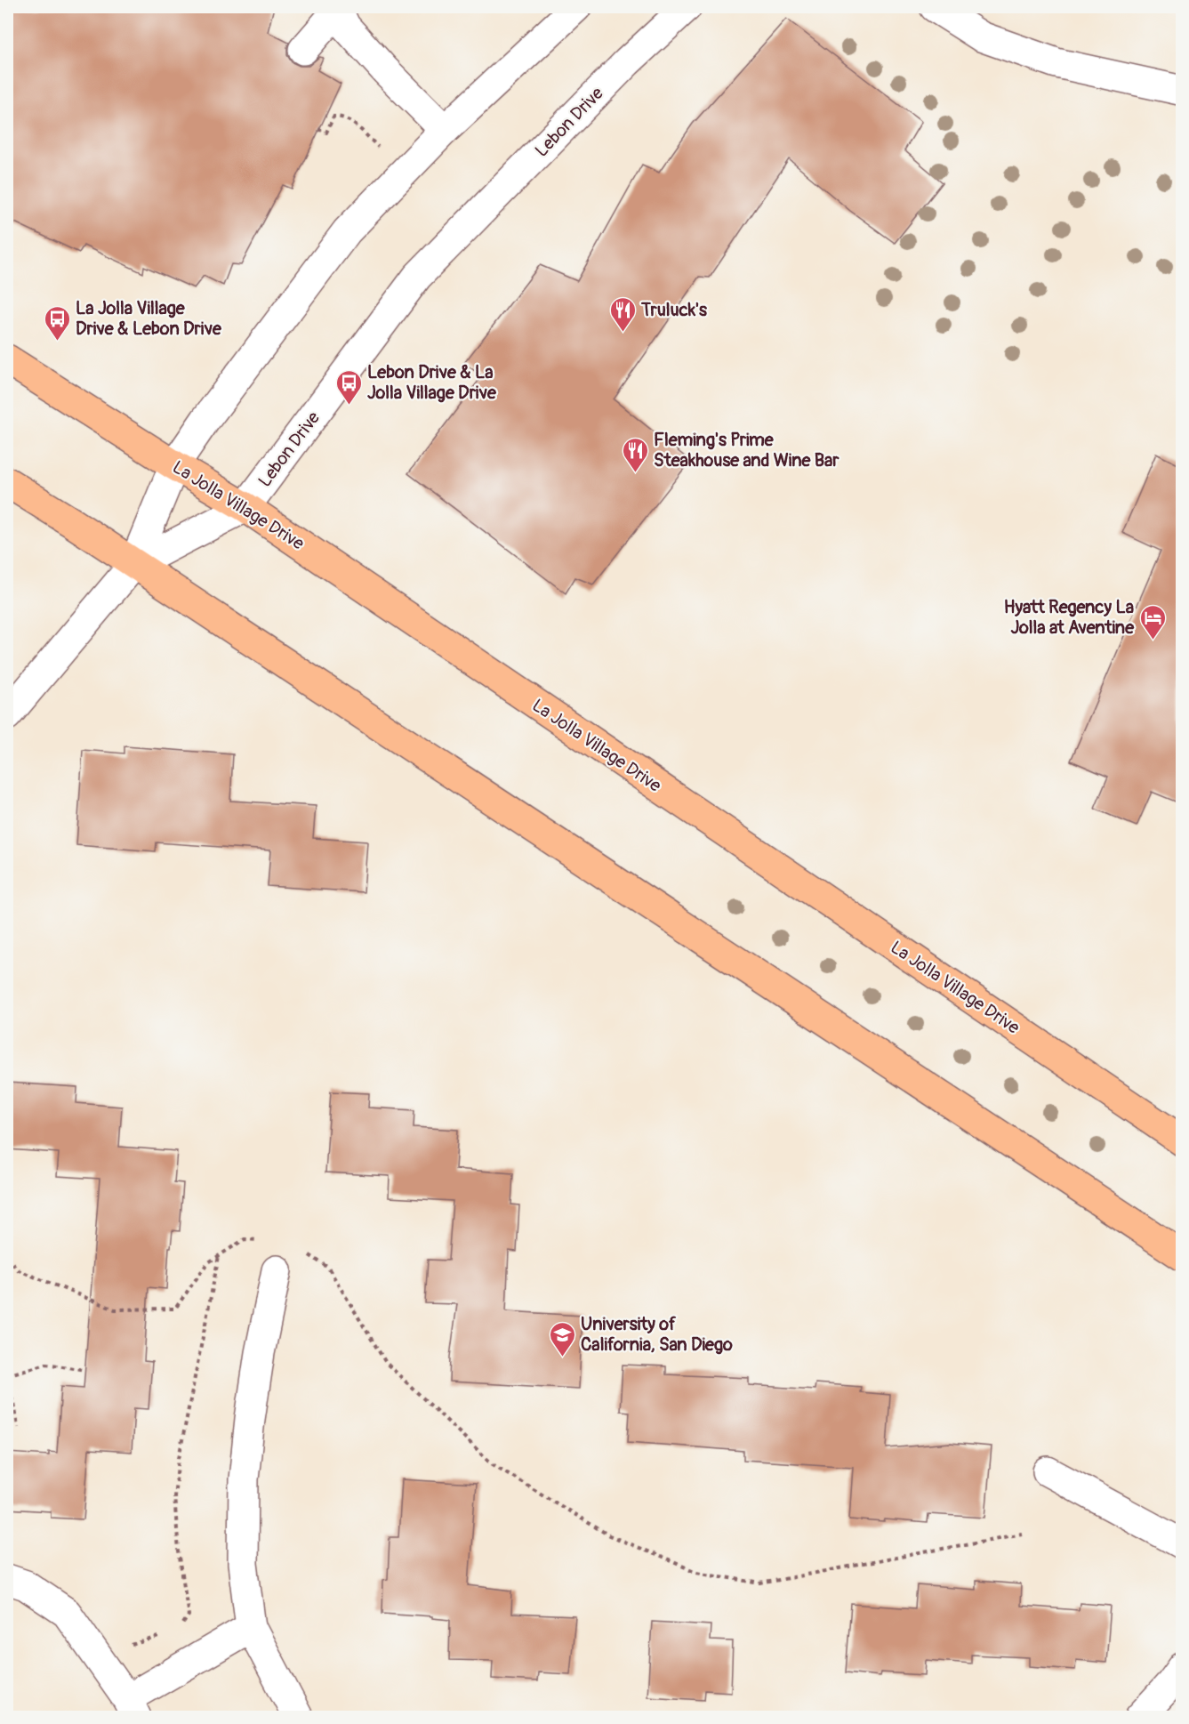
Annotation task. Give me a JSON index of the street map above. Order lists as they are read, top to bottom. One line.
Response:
{"streets":{"main road":["La Jolla Village Drive"],"street":["Lebon Drive"]},"crossings":[["Lebon Drive","La Jolla Village Drive"]],"places":{"restaurant":["Truluck's","Fleming's Prime Steakhouse and Wine Bar"],"bus stop":["La Jolla Village Drive & Lebon Drive","Lebon Drive & La Jolla Village Drive"],"hotel":["Hyatt Regency La Jolla at Aventine"],"school or university":["University of California, San Diego"]}}
